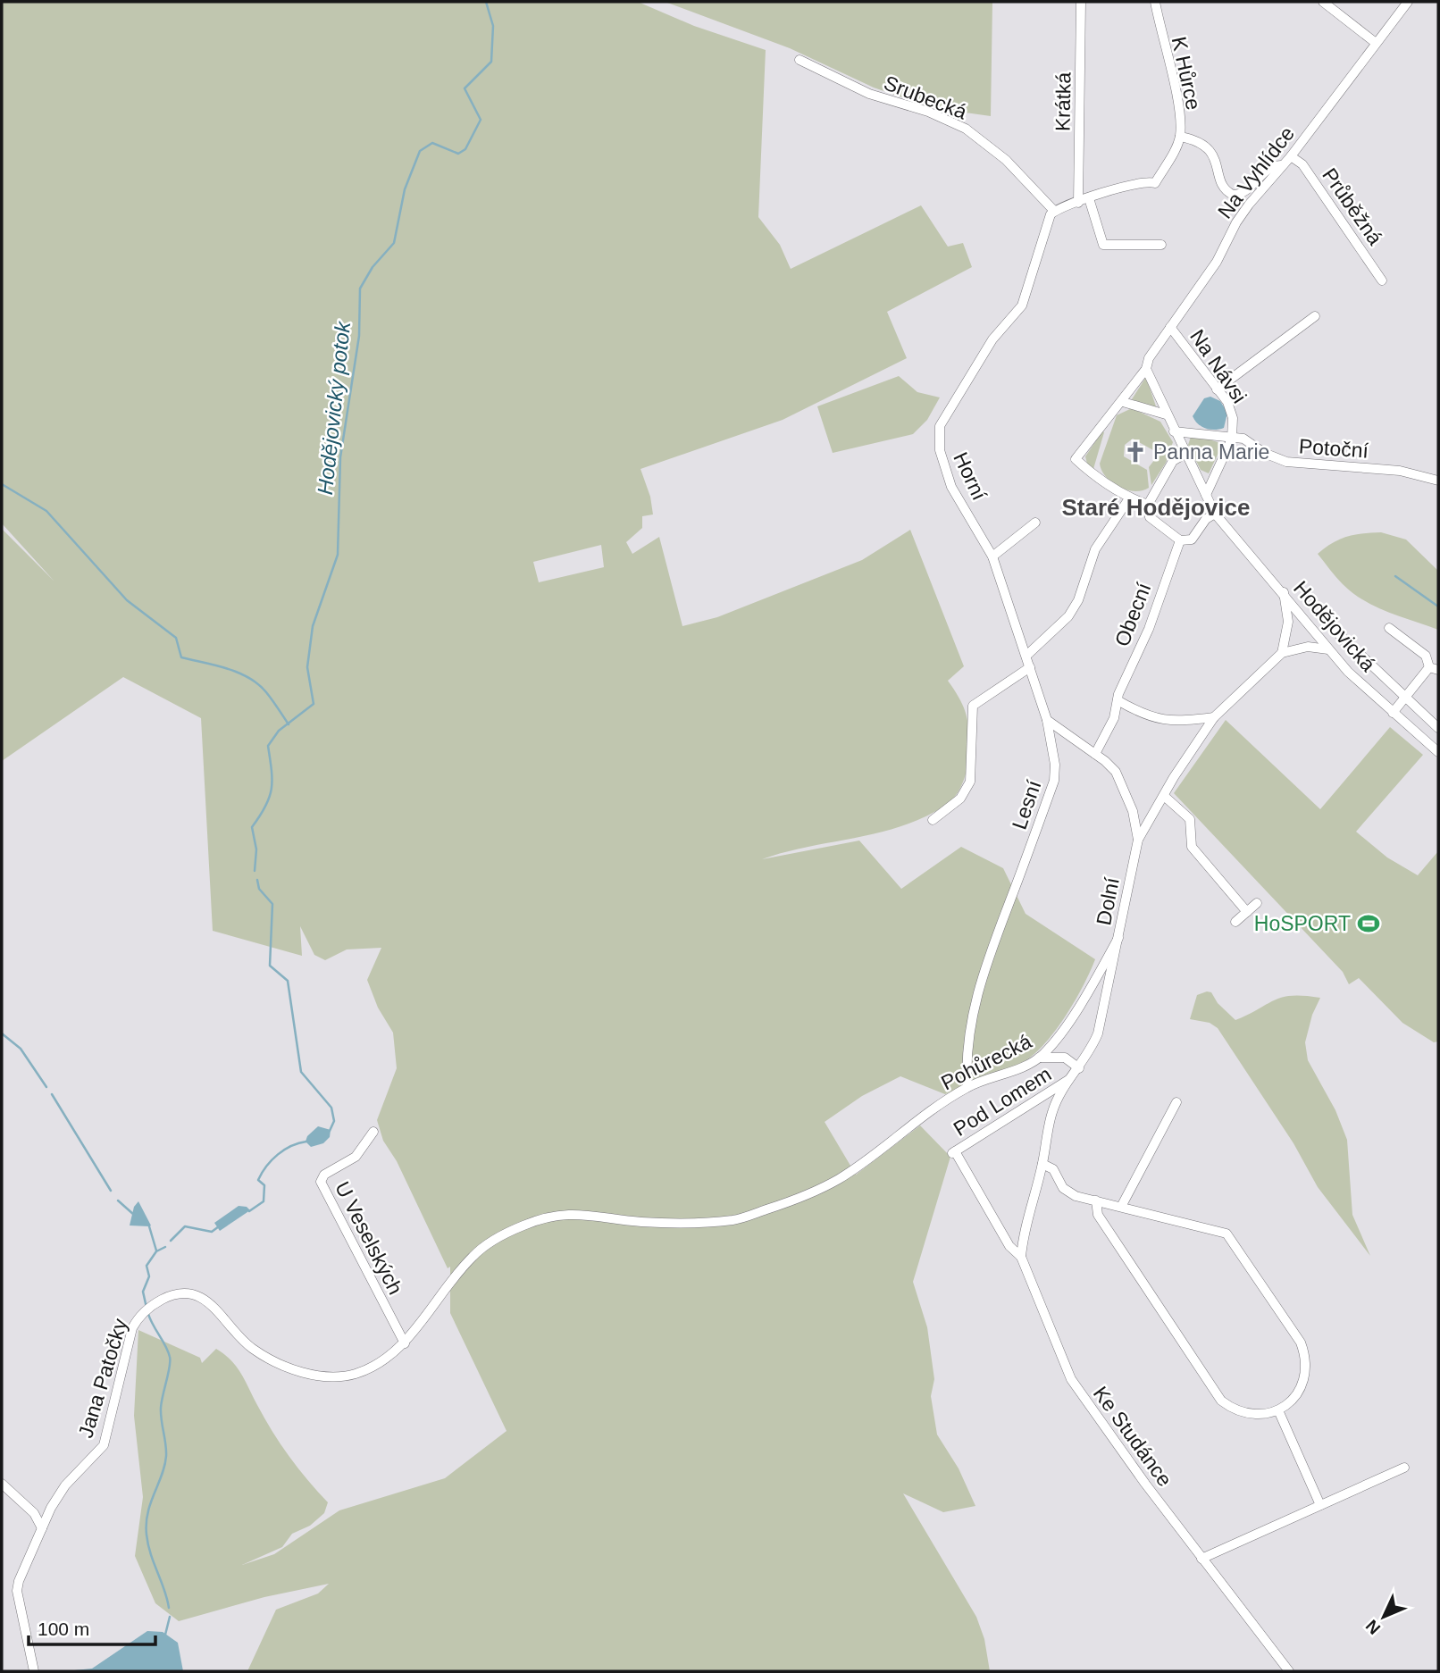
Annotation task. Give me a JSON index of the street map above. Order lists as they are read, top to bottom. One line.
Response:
{"streets":{"street":["K Hůrce","Srubecká","Krátká","Na Vyhlídce","Průběžná","Na Návsi","Potoční","Horní","Obecní","Hodějovická","Lesní","Dolní","Pohůrecká","Pod Lomem","U Veselských","Jana Patočky","Ke Studánce"]},"crossings":[["Srubecká","Horní"],["Na Vyhlídce","Průběžná"],["Na Vyhlídce","Na Návsi"],["Na Návsi","Potoční"],["Horní","Lesní"],["Lesní","Pohůrecká"],["Dolní","Pohůrecká"],["Dolní","Pod Lomem"],["Dolní","Ke Studánce"],["Pohůrecká","U Veselských"],["Pohůrecká","Jana Patočky"],["Pod Lomem","Ke Studánce"]],"districts":["Staré Hodějovice"],"water":["Hodějovický potok"],"places":{"church":["Panna Marie"],"sports":["HoSPORT"]},"scale_bar":"100 m","north":"bottom left"}
